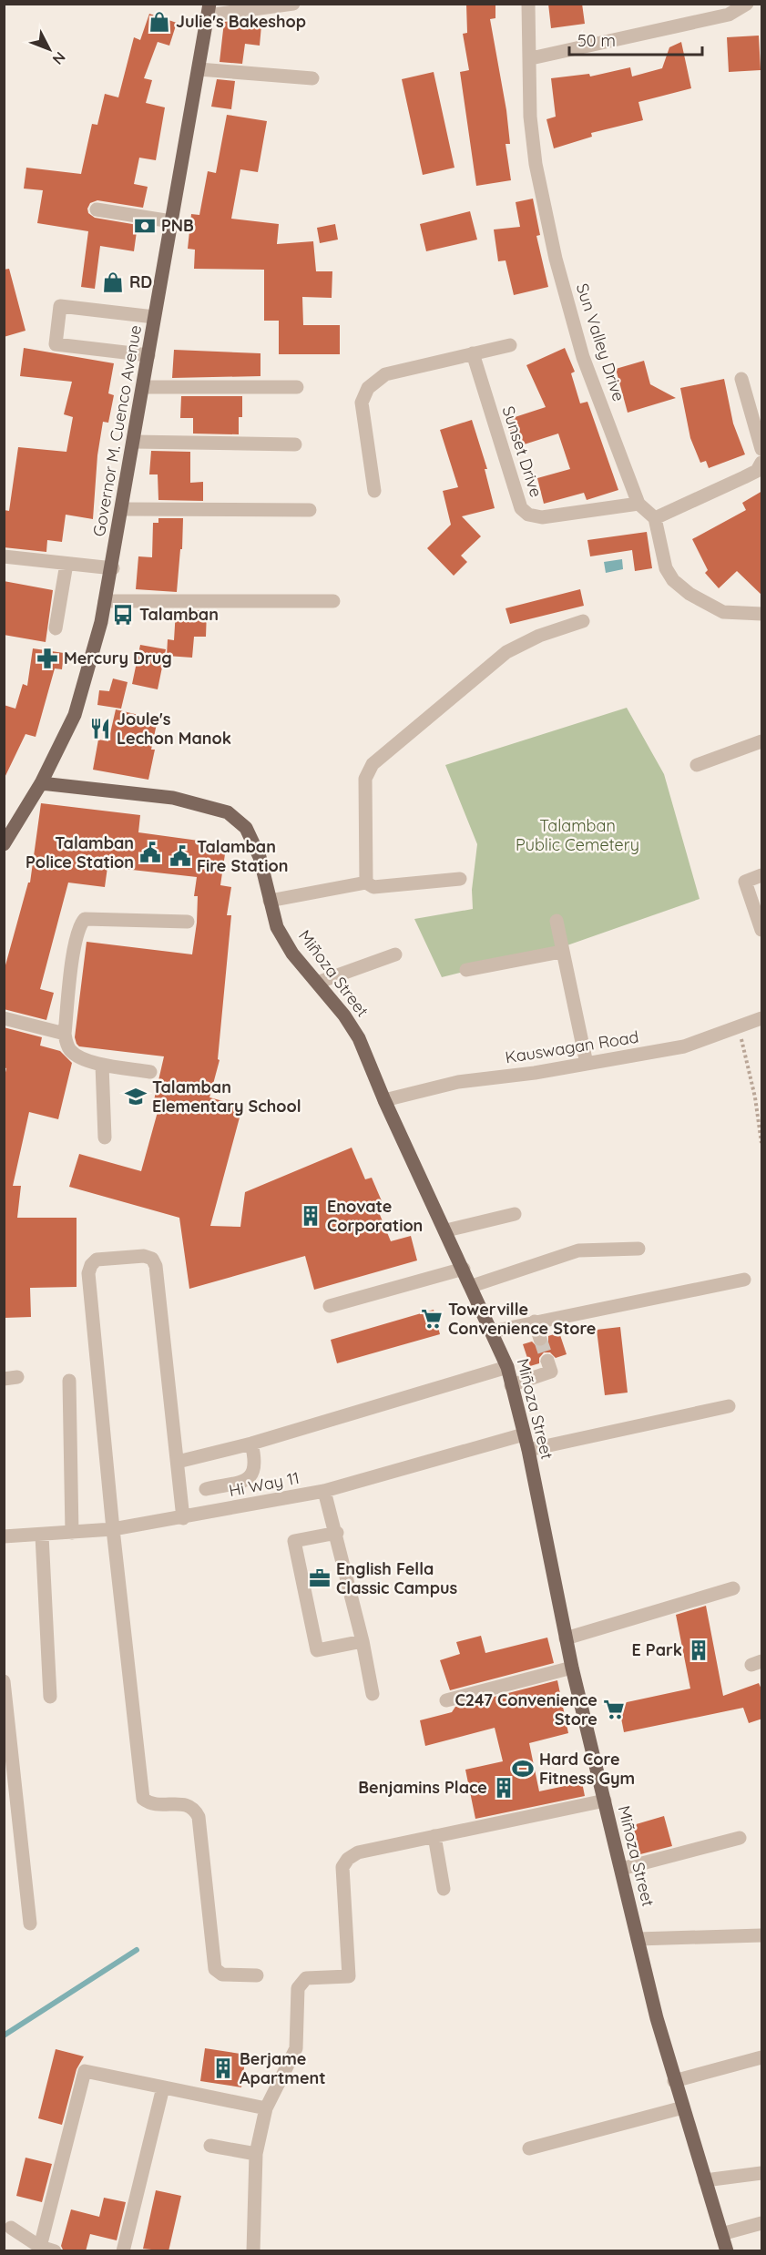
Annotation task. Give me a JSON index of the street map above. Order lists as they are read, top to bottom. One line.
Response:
{"streets":{"main road":["Governor M. Cuenco Avenue","Miñoza Street"],"street":["Sun Valley Drive","Sunset Drive","Kauswagan Road","Hi Way 11"]},"crossings":[["Sun Valley Drive","Sunset Drive"],["Governor M. Cuenco Avenue","Miñoza Street"],["Miñoza Street","Kauswagan Road"],["Miñoza Street","Hi Way 11"]],"parks":["Talamban Public Cemetery"],"places":{"shop":["Julie's Bakeshop","RD"],"bank":["PNB"],"bus stop":["Talamban"],"pharmacy":["Mercury Drug"],"restaurant":["Joule's Lechon Manok"],"public building":["Talamban Police Station","Talamban Fire Station"],"school or university":["Talamban Elementary School"],"building":["Enovate Corporation","E Park","Benjamins Place","Berjame Apartment"],"supermarket":["Towerville Convenience Store","C247 Convenience Store"],"office":["English Fella Classic Campus"],"sports":["Hard Core Fitness Gym"]},"scale_bar":"50 m","north":"bottom right"}
